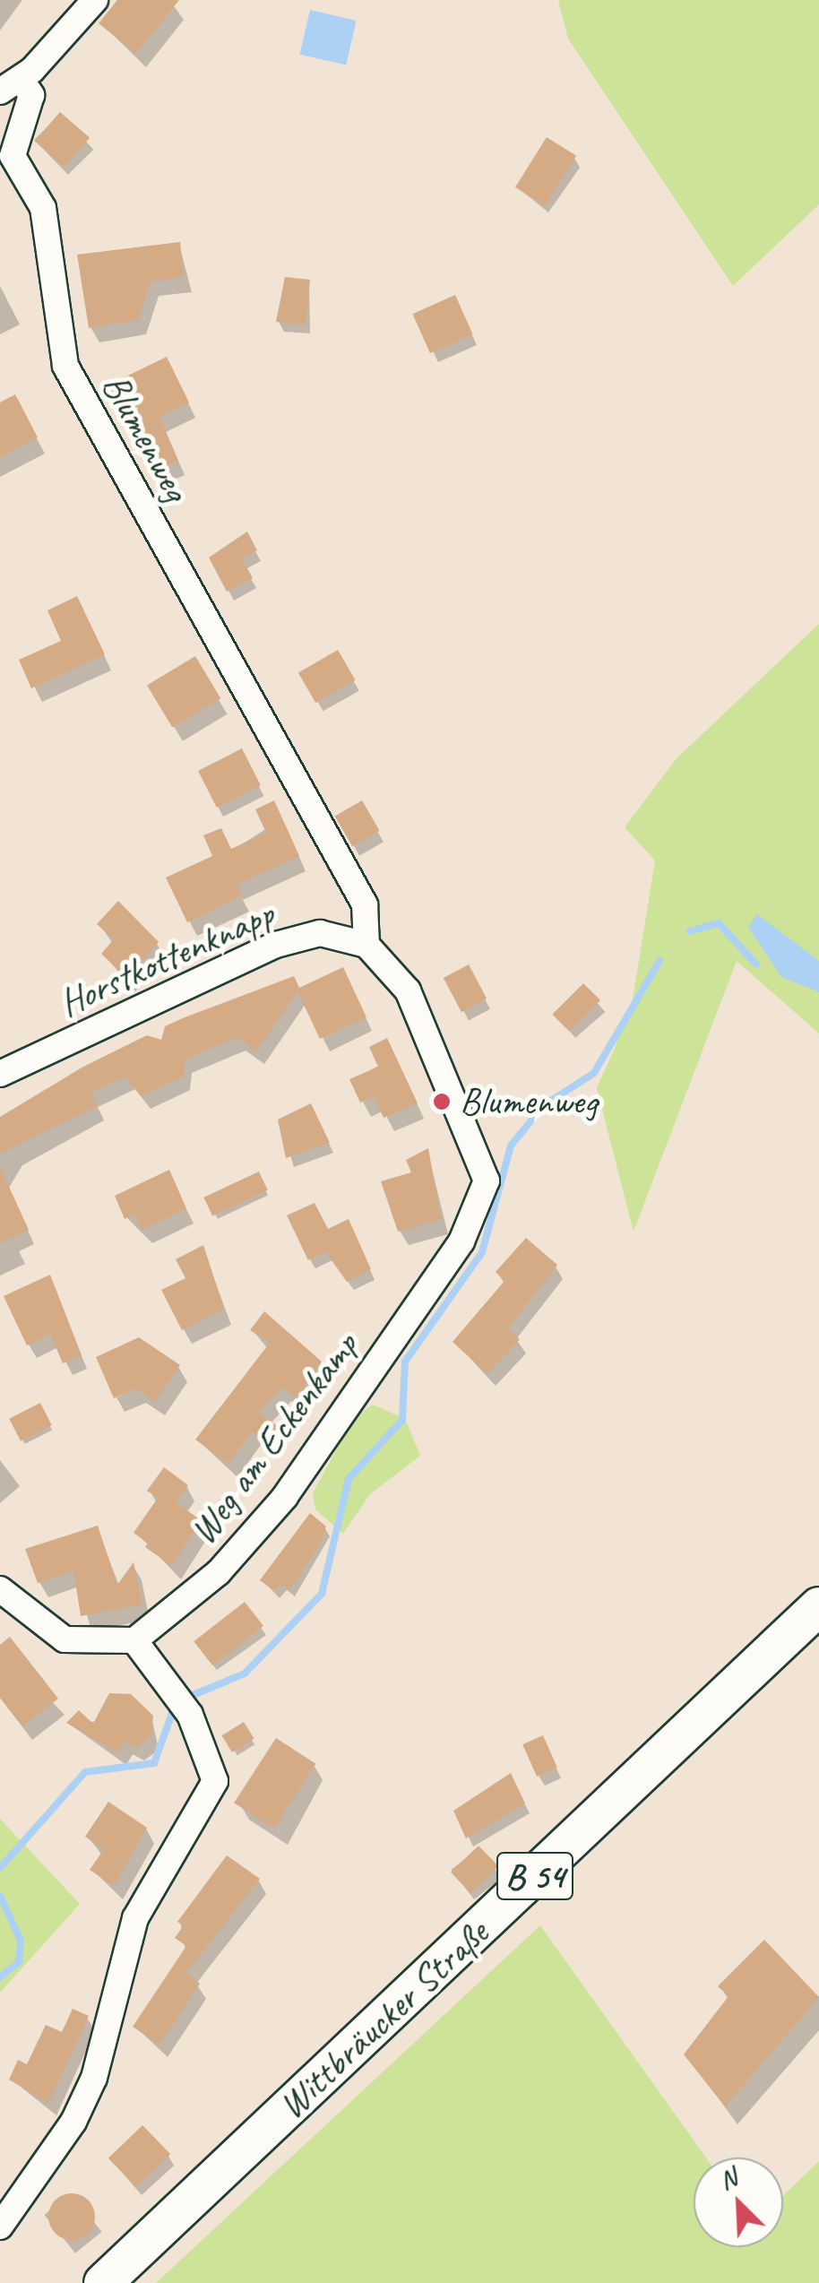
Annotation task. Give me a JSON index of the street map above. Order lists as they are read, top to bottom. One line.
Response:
{"streets":{"main road":["B 54","Wittbräucker Straße"],"street":["Blumenweg","Horstkottenknapp","Weg am Eckenkamp"]},"crossings":[["Blumenweg","Horstkottenknapp"],["Blumenweg","Weg am Eckenkamp"],["Horstkottenknapp","Weg am Eckenkamp"]],"places":["Blumenweg"],"north":"top left"}
